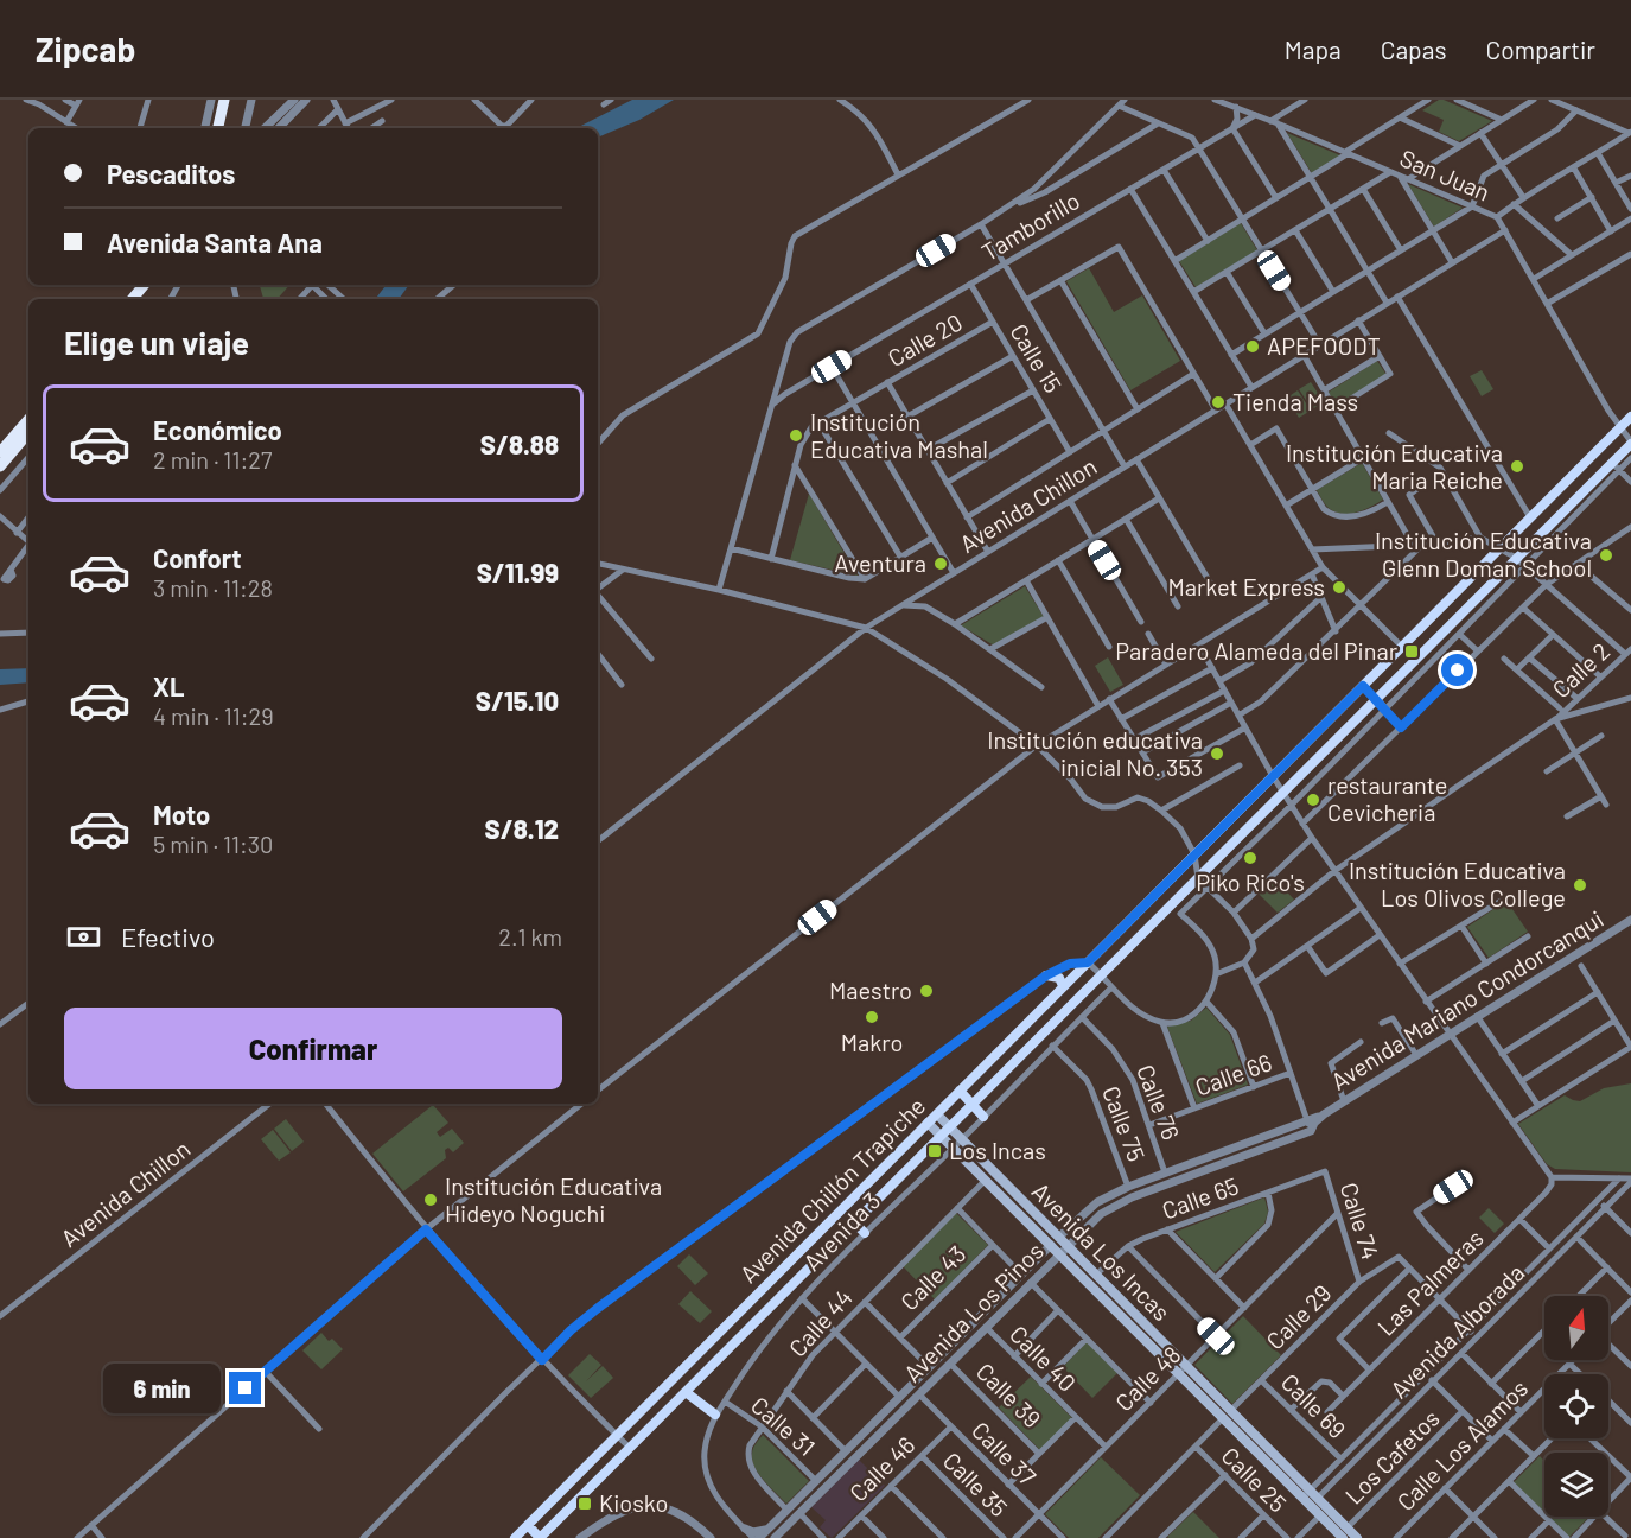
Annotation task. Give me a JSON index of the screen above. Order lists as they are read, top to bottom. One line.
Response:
{"streets":{"main road":["Avenida Chillón Trapiche","Avenida Los Incas"],"street":["San Juan","Tamborillo","Calle 20","Calle 15","Avenida Chillon","Calle 2","Avenida Mariano Condorcanqui","Calle 66","Calle 76","Calle 75","Calle 65","Calle 74","Avenida 3","Calle 43","Las Palmeras","Avenida Los Pinos","Calle 29","Calle 44","Avenida Alborada","Calle 40","Calle 48","Calle 39","Calle 69","Calle 31","Calle Los Alamos","Calle 37","Los Cafetos","Calle 46","Calle 25","Calle 35"]},"crossings":[["San Juan","Tamborillo"],["San Juan","Avenida Chillon"],["San Juan","Avenida Chillón Trapiche"],["Tamborillo","Calle 15"],["Calle 20","Calle 15"],["Avenida Mariano Condorcanqui","Avenida Los Pinos"],["Calle 66","Calle 76"],["Calle 76","Avenida 3"],["Calle 76","Avenida Los Pinos"],["Calle 75","Avenida 3"],["Calle 75","Avenida Los Pinos"],["Avenida Chillón Trapiche","Avenida Los Incas"],["Calle 65","Calle 74"],["Calle 65","Avenida Los Incas"],["Calle 74","Calle 29"],["Calle 74","Calle 48"],["Avenida 3","Avenida Los Incas"],["Avenida 3","Calle 31"],["Avenida Los Incas","Avenida Los Pinos"],["Avenida Los Incas","Calle 29"],["Avenida Los Incas","Calle 44"],["Avenida Los Incas","Avenida Alborada"],["Avenida Los Incas","Calle 48"],["Avenida Los Incas","Los Cafetos"],["Avenida Los Pinos","Calle 44"],["Avenida Los Pinos","Calle 40"],["Avenida Los Pinos","Calle 39"],["Avenida Los Pinos","Calle 31"],["Avenida Los Pinos","Calle 37"],["Calle 29","Calle 69"],["Calle 44","Calle 31"],["Avenida Alborada","Calle 69"],["Calle 40","Calle 48"],["Calle 48","Calle 37"],["Calle 37","Calle 46"],["Calle 46","Calle 35"]],"places":{"other":["APEFOODT","Tienda Mass","Institución Educativa Mashal","Institución Educativa Maria Reiche","Institución Educativa Glenn Doman School","Aventura","Market Express","Institución educativa inicial No. 353","restaurante Cevicheria","Piko Rico's","Institución Educativa Los Olivos College","Maestro","Makro","Institución Educativa Hideyo Noguchi"],"transit":["Paradero Alameda del Pinar","Los Incas","Kiosko"]},"north":"top","page":{"header":"Zipcab","nav":["Mapa","Capas","Compartir"],"banner":["Pescaditos","Avenida Santa Ana"],"heading":"Elige un viaje","list":[{"name":"Económico","note":"2 min · 11:27","value":"S/8.88"},{"name":"Confort","note":"3 min · 11:28","value":"S/11.99"},{"name":"XL","note":"4 min · 11:29","value":"S/15.10"},{"name":"Moto","note":"5 min · 11:30","value":"S/8.12"}],"pay":["Efectivo","2.1 km"],"buttons":"Confirmar","bubble":"6 min"}}
